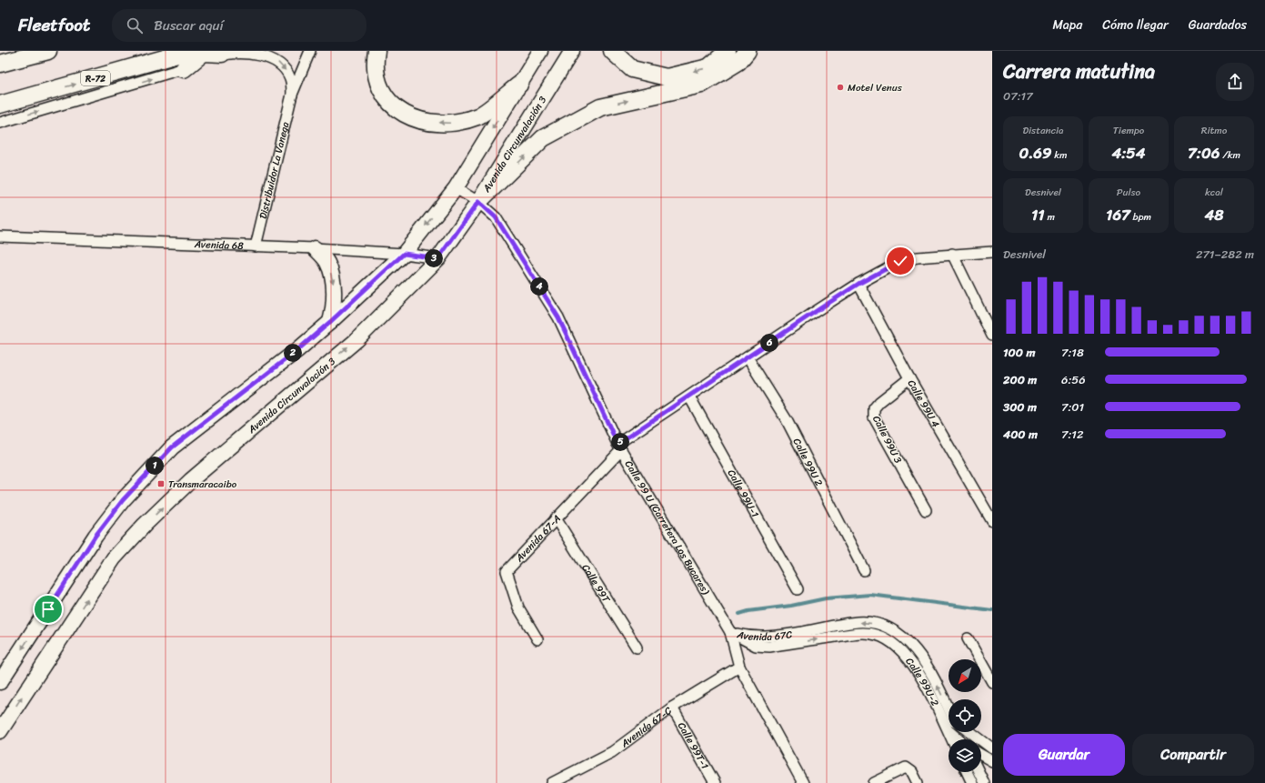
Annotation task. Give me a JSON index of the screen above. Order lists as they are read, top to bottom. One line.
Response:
{"streets":{"main road":["R-72","Avenida Circunvalación 3"],"street":["Distribuidor La Vanega","Avenida 68","Calle 99U 4","Calle 99U 3","Calle 99U 2","Calle 99U-1","Calle 99 U (Carretera Los Bucares)","Avenida 67-A","Calle 99T","Avenida 67C","Calle 99U-2","Avenida 67-C","Calle 99T-1"]},"crossings":[["R-72","Distribuidor La Vanega"],["Avenida Circunvalación 3","Avenida 68"],["Avenida Circunvalación 3","Calle 99 U (Carretera Los Bucares)"],["Distribuidor La Vanega","Avenida 68"],["Calle 99U 4","Calle 99U 3"],["Calle 99U 4","Avenida 67-A"],["Calle 99U 2","Avenida 67-A"],["Calle 99U-1","Avenida 67-A"],["Calle 99 U (Carretera Los Bucares)","Avenida 67-A"],["Calle 99 U (Carretera Los Bucares)","Avenida 67C"],["Calle 99 U (Carretera Los Bucares)","Avenida 67-C"],["Avenida 67-A","Calle 99T"],["Avenida 67C","Calle 99U-2"],["Avenida 67-C","Calle 99T-1"]],"places":{"other":["Motel Venus"],"transit":["Transmaracaibo"]},"north":"bottom left","page":{"header":"Fleetfoot","search":"Buscar aquí","nav":["Mapa","Cómo llegar","Guardados"],"heading":["Carrera matutina","07:17"],"stats":[["Distancia","0.69 km"],["Tiempo","4:54"],["Ritmo","7:06 /km"],["Desnivel","11 m"],["Pulso","167 bpm"],["kcal","48"]],"chart":["Desnivel","271–282 m"],"pins":["3","4","6","2","5","1"],"list":[{"name":"100 m","note":"7:18"},{"name":"200 m","note":"6:56"},{"name":"300 m","note":"7:01"},{"name":"400 m","note":"7:12"}],"buttons":["Guardar","Compartir"]}}
